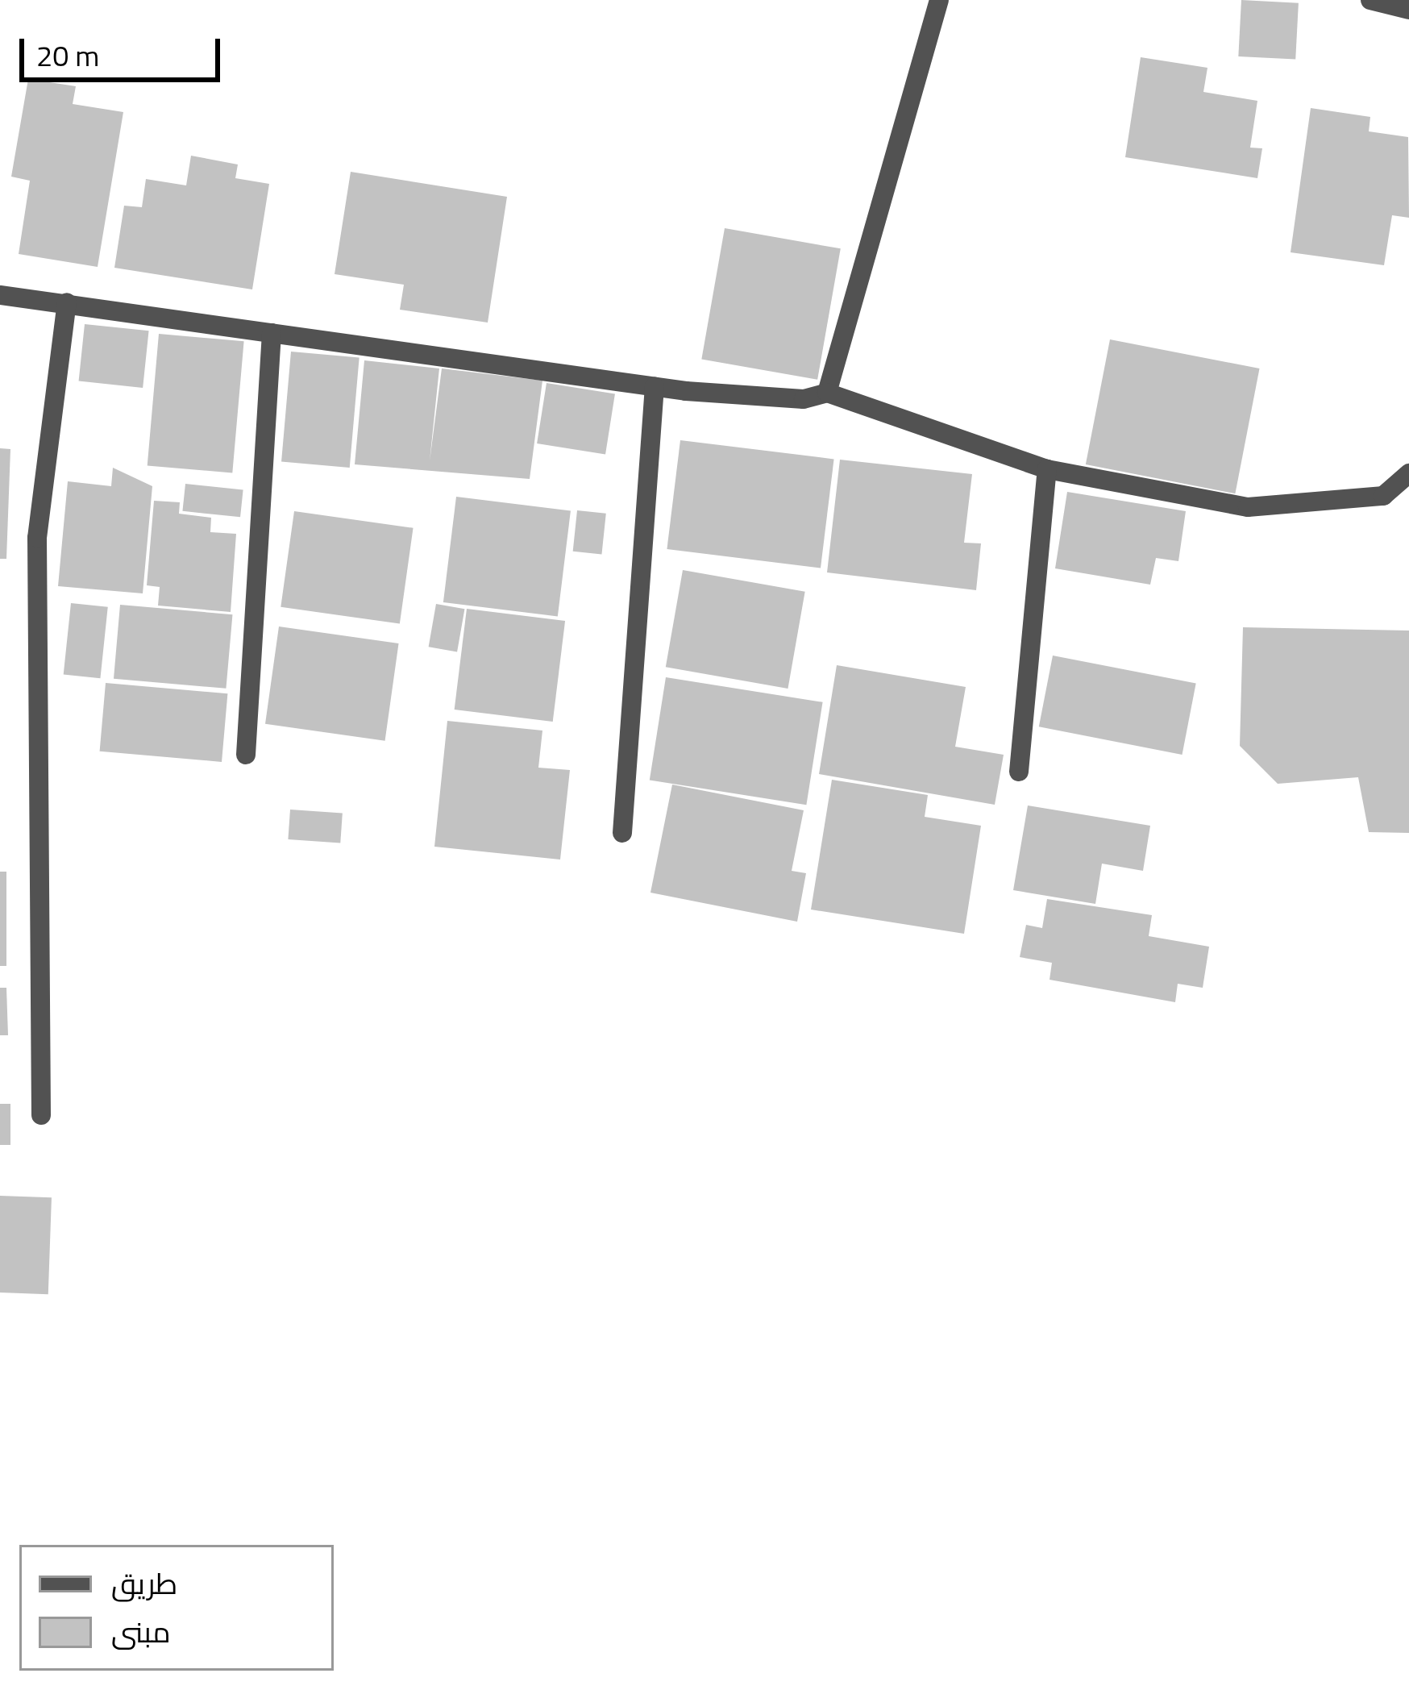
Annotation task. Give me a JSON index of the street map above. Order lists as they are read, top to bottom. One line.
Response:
{"legend":["طريق","مبنى"],"scale_bar":"20 m"}
